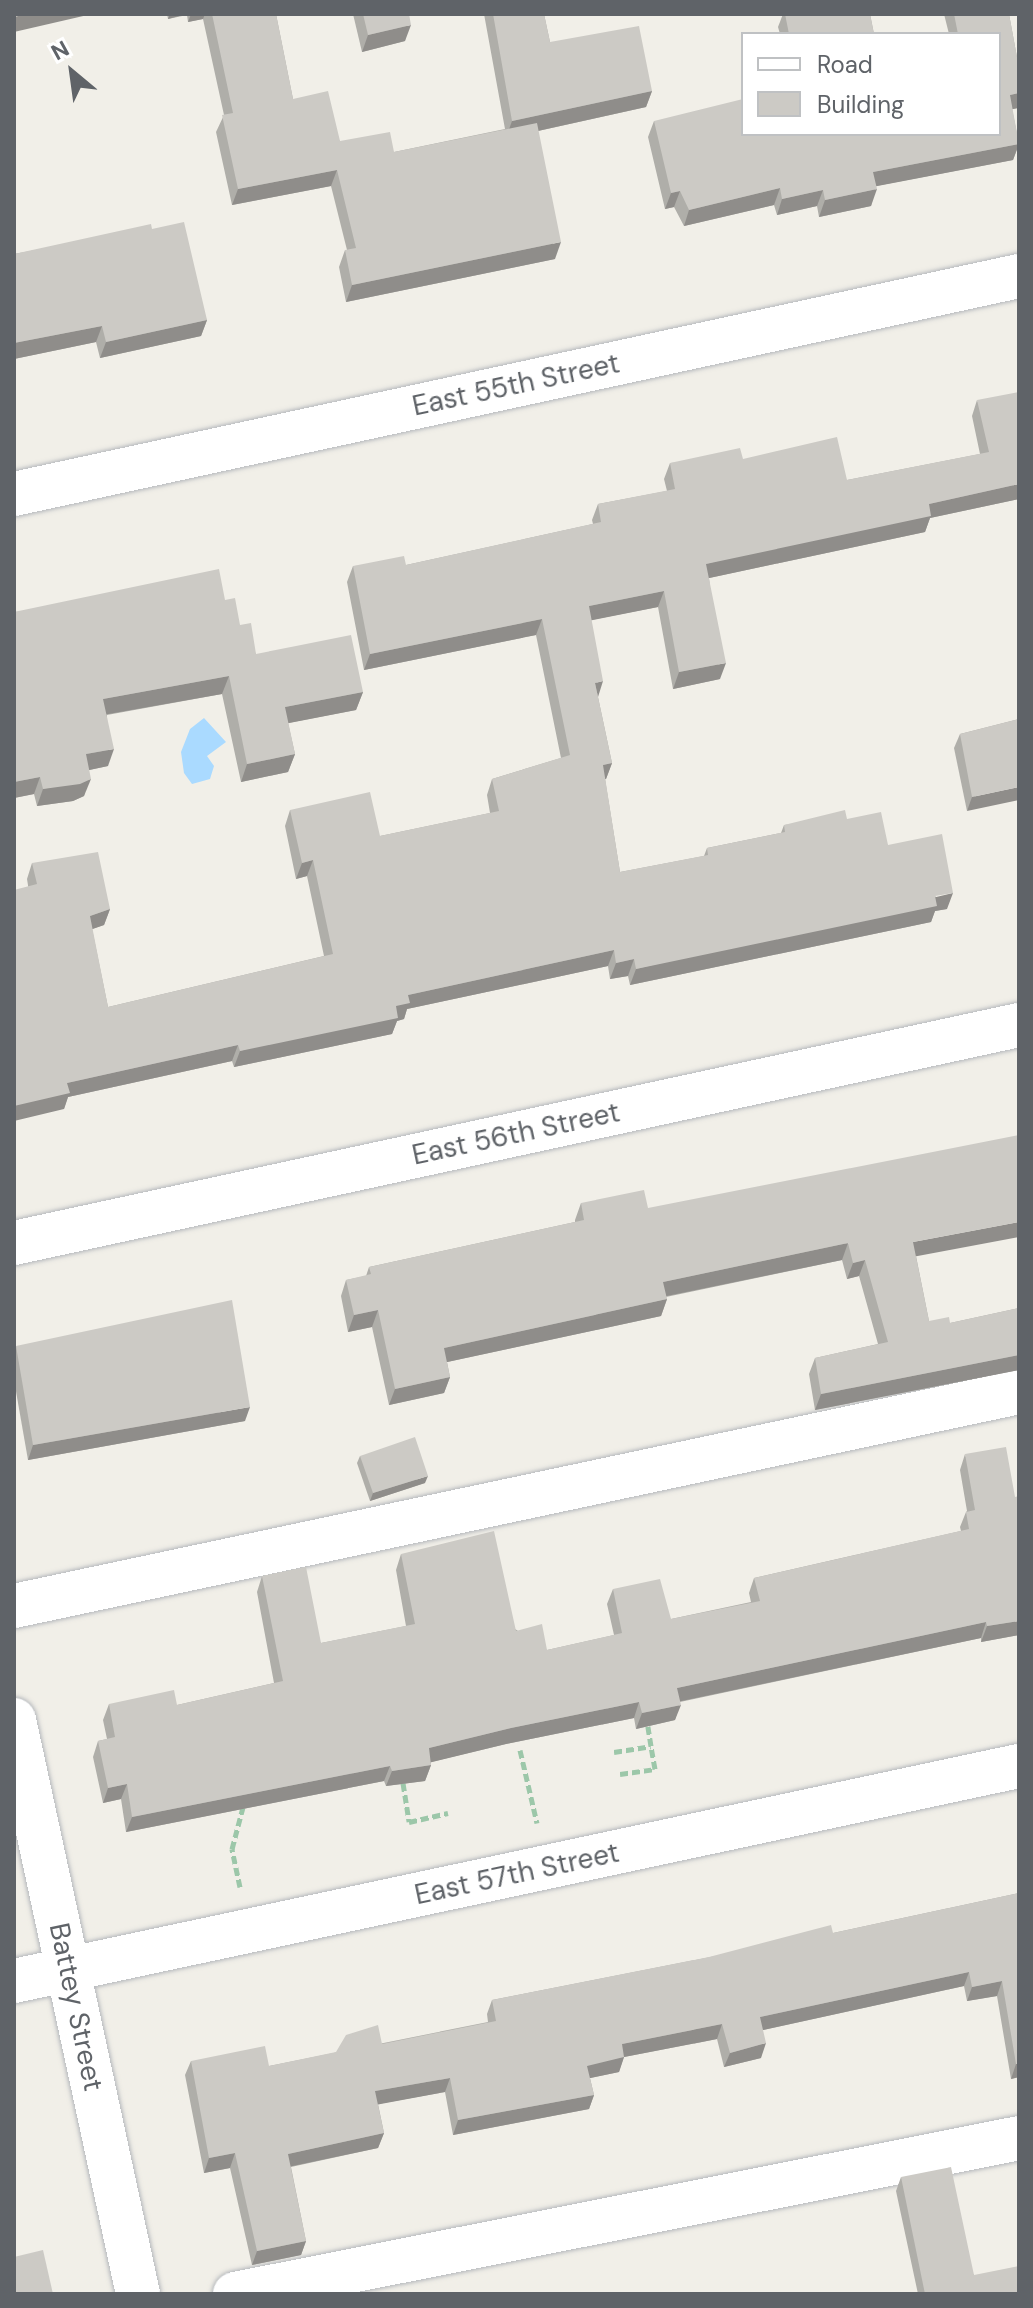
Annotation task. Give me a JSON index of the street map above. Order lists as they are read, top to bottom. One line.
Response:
{"streets":{"street":["East 55th Street","East 56th Street","East 57th Street","Battey Street"]},"crossings":[["East 57th Street","Battey Street"]],"legend":["Road","Building"],"north":"top left"}
